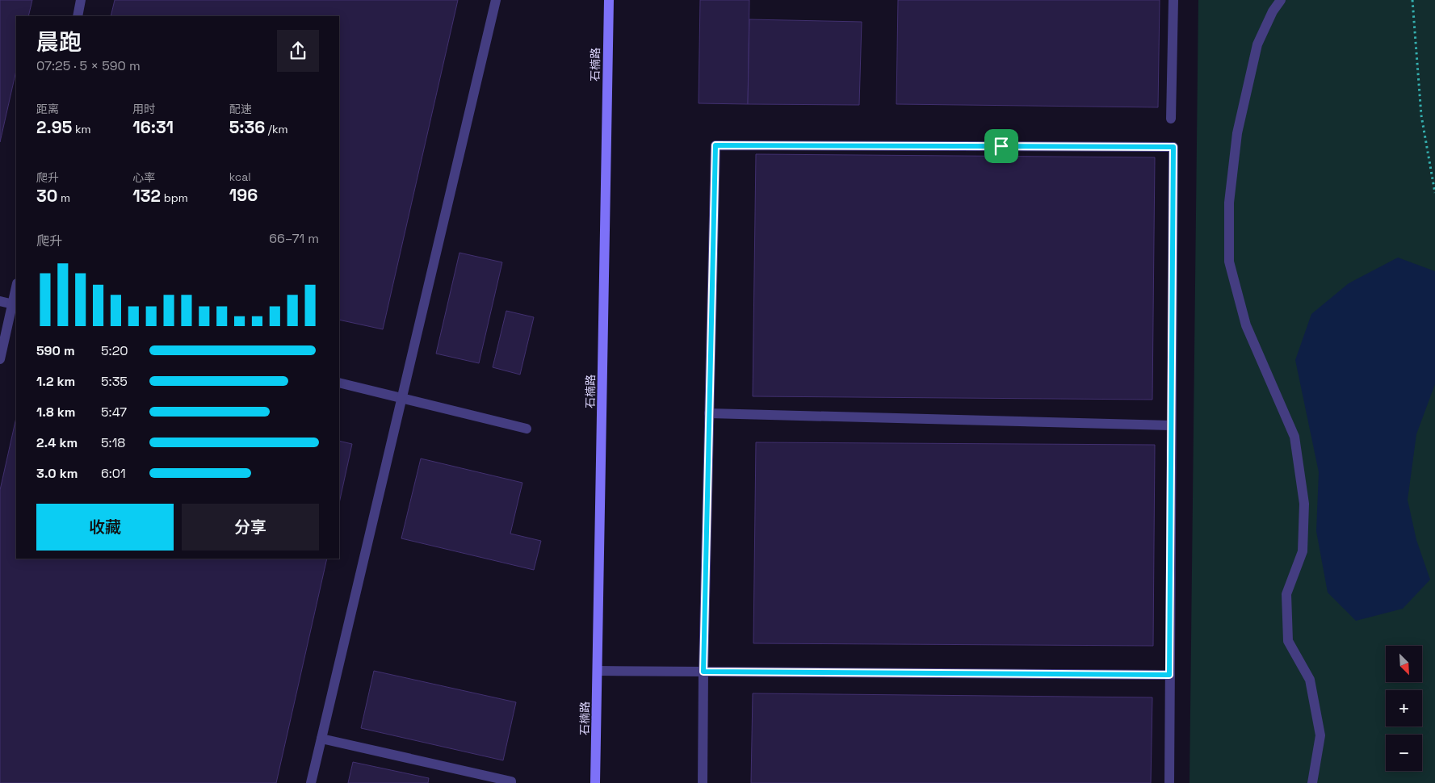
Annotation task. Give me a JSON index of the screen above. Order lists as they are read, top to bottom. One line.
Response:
{"streets":{"street":["石楠路"]},"north":"bottom right","page":{"heading":["晨跑","07:25 · 5 × 590 m"],"stats":[["距离","2.95 km"],["用时","16:31"],["配速","5:36 /km"],["爬升","30 m"],["心率","132 bpm"],["kcal","196"]],"chart":["爬升","66–71 m"],"list":[{"name":"590 m","note":"5:20"},{"name":"1.2 km","note":"5:35"},{"name":"1.8 km","note":"5:47"},{"name":"2.4 km","note":"5:18"},{"name":"3.0 km","note":"6:01"}],"buttons":["收藏","分享"],"map_buttons":["+","−"]}}
